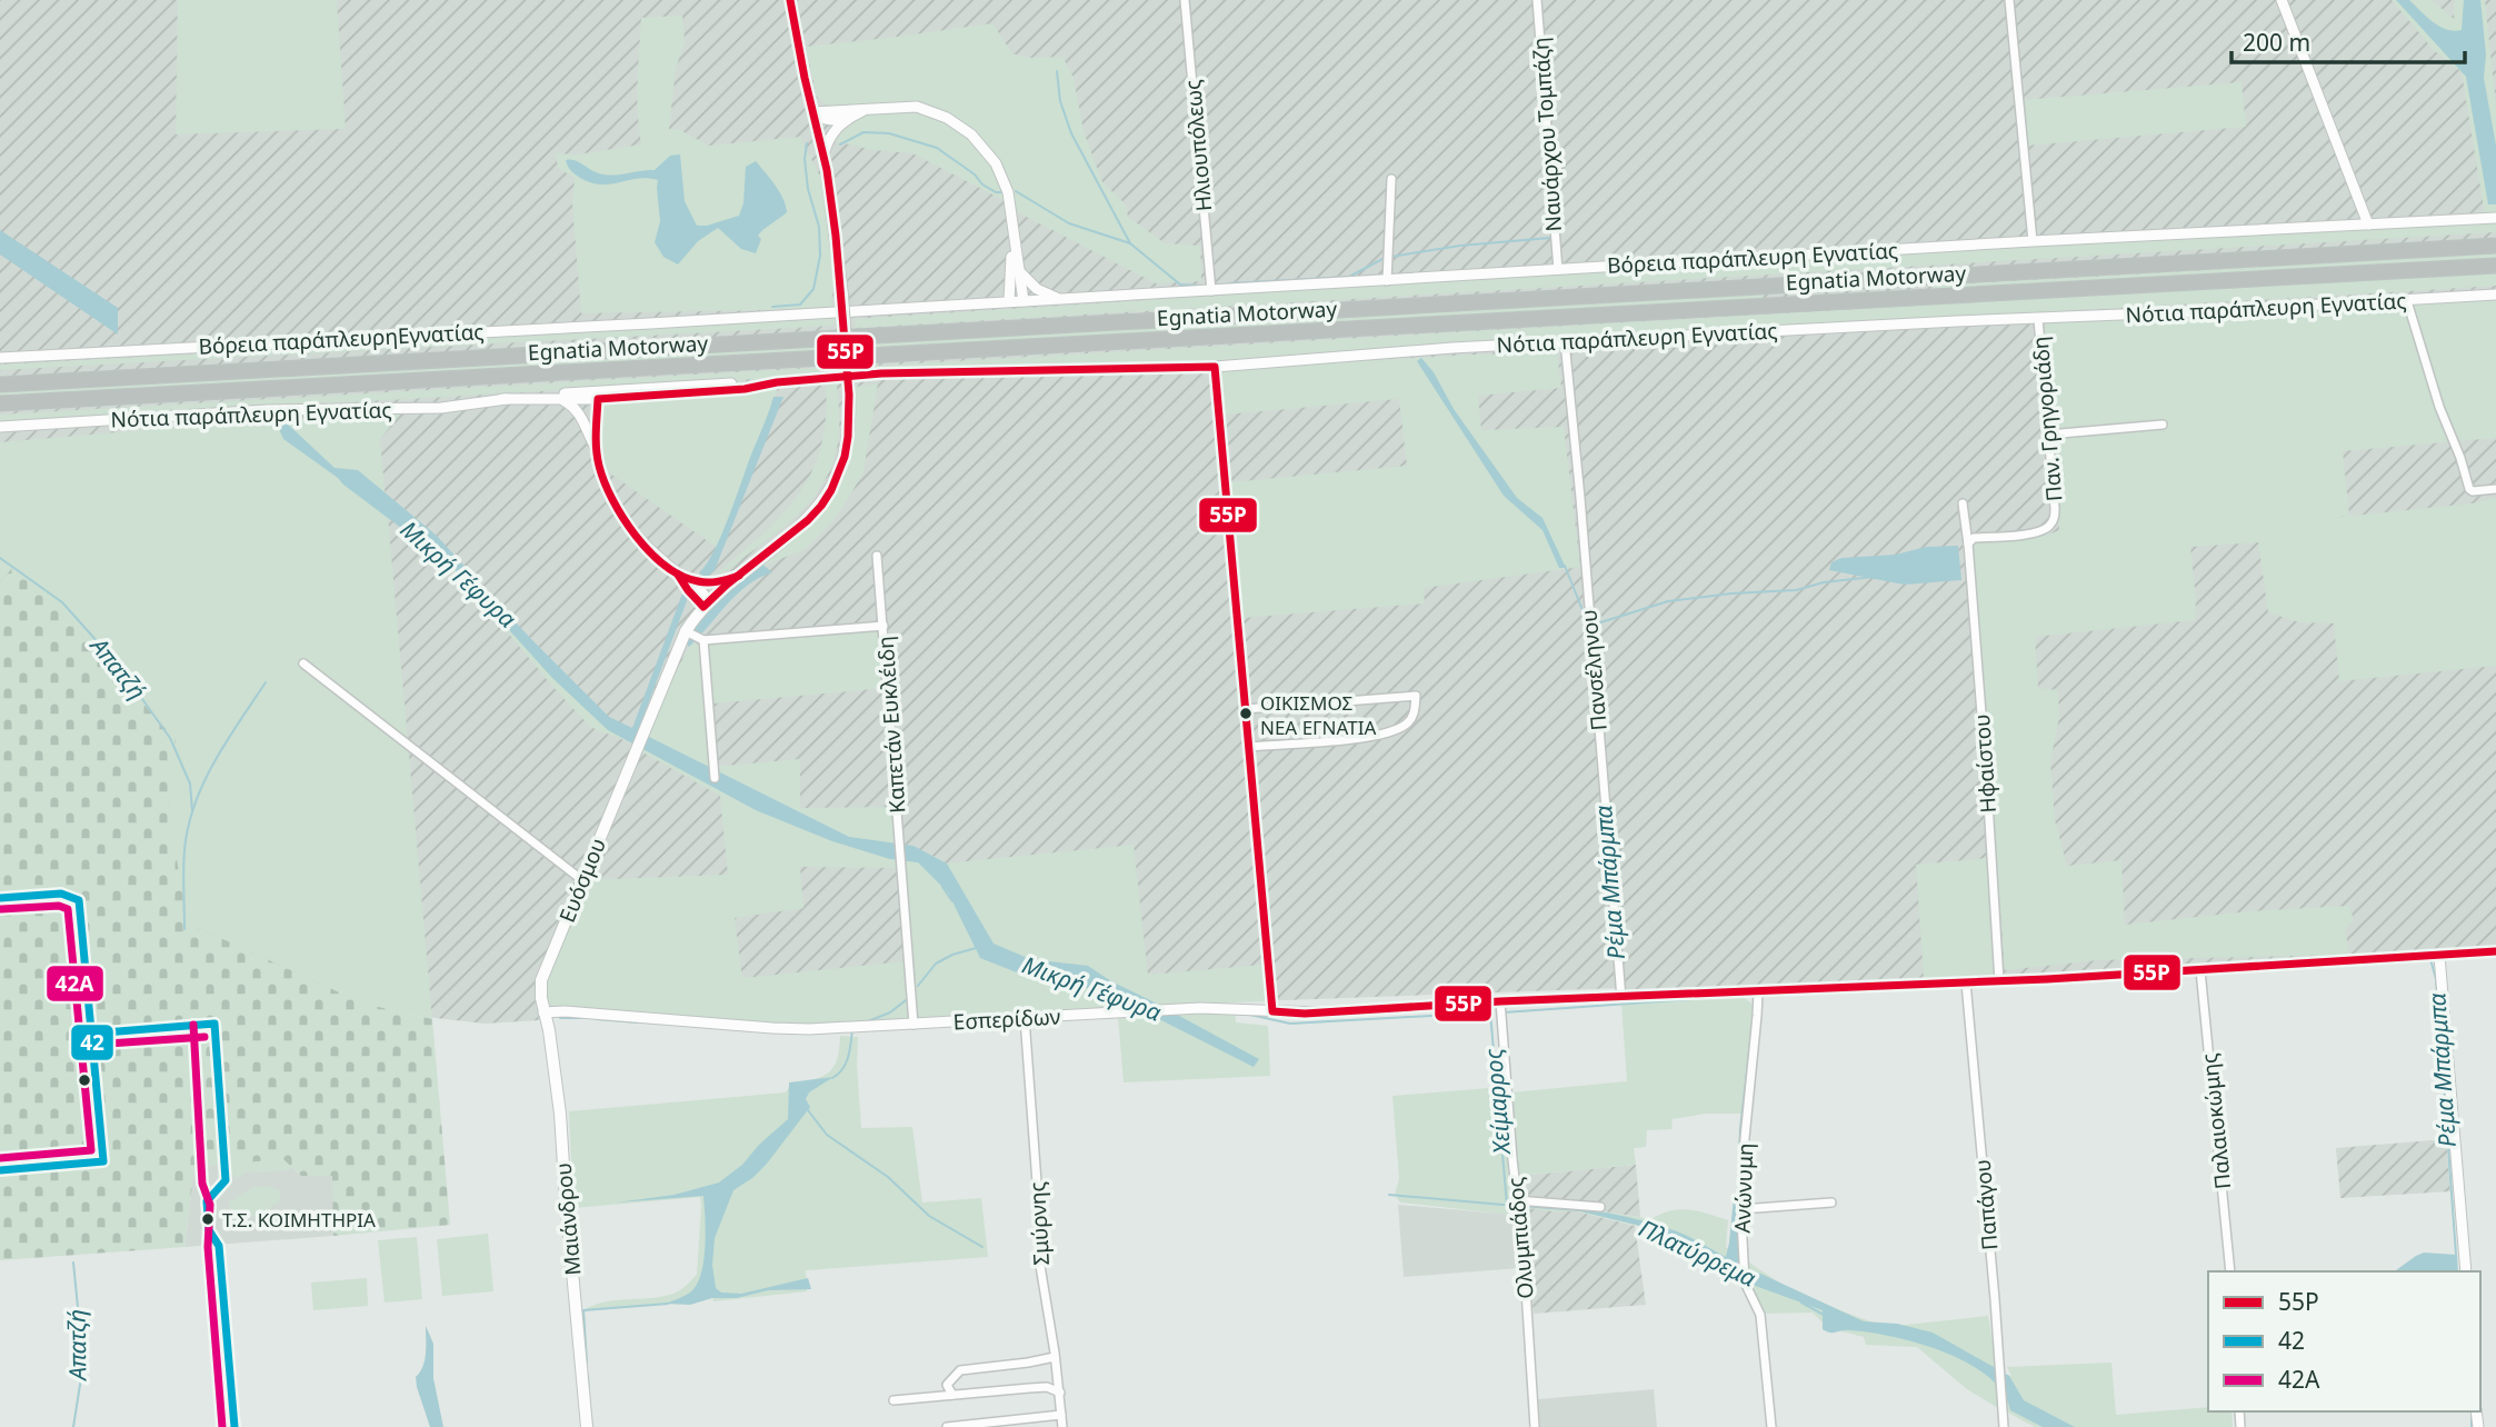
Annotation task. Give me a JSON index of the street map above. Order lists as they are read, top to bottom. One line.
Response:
{"streets":{"highway":["Egnatia Motorway"],"main road":["Ευόσμου","Μαιάνδρου"],"street":["Ναυάρχου Τομπάζη","Ηλιουπόλεως","Βόρεια παράπλευρη Εγνατίας","Νότια παράπλευρη Εγνατίας","Βόρεια παράπλευρηΕγνατίας","Παν. Γρηγοριάδη","Πανσέληνου","Καπετάν Ευκλέιδη","Ηφαίστου","Εσπερίδων","Παλαιοκώμης","Ανώνυμη","Παπάγου","Σμύρνης","Ολυμπιάδος"]},"crossings":[["Ναυάρχου Τομπάζη","Βόρεια παράπλευρη Εγνατίας"],["Ηλιουπόλεως","Βόρεια παράπλευρη Εγνατίας"],["Βόρεια παράπλευρη Εγνατίας","Βόρεια παράπλευρηΕγνατίας"],["Νότια παράπλευρη Εγνατίας","Παν. Γρηγοριάδη"],["Νότια παράπλευρη Εγνατίας","Πανσέληνου"],["Παν. Γρηγοριάδη","Ηφαίστου"],["Πανσέληνου","Εσπερίδων"],["Καπετάν Ευκλέιδη","Εσπερίδων"],["Ηφαίστου","Εσπερίδων"],["Ευόσμου","Εσπερίδων"],["Ευόσμου","Μαιάνδρου"],["Εσπερίδων","Παλαιοκώμης"],["Εσπερίδων","Ανώνυμη"],["Εσπερίδων","Παπάγου"],["Εσπερίδων","Μαιάνδρου"],["Εσπερίδων","Σμύρνης"],["Εσπερίδων","Ολυμπιάδος"]],"water":["Μικρή Γέφυρα","Απατζή","Ρέμα Μπάρμπα","Χείμαρρος","Πλατύρρεμα"],"places":["ΟΙΚΙΣΜΟΣ ΝΕΑ ΕΓΝΑΤΙΑ","Τ.Σ. ΚΟΙΜΗΤΗΡΙΑ"],"lines":["transit line 55Ρ","transit line 42","transit line 42Α"],"legend":["55Ρ","42","42Α"],"scale_bar":"200 m"}
